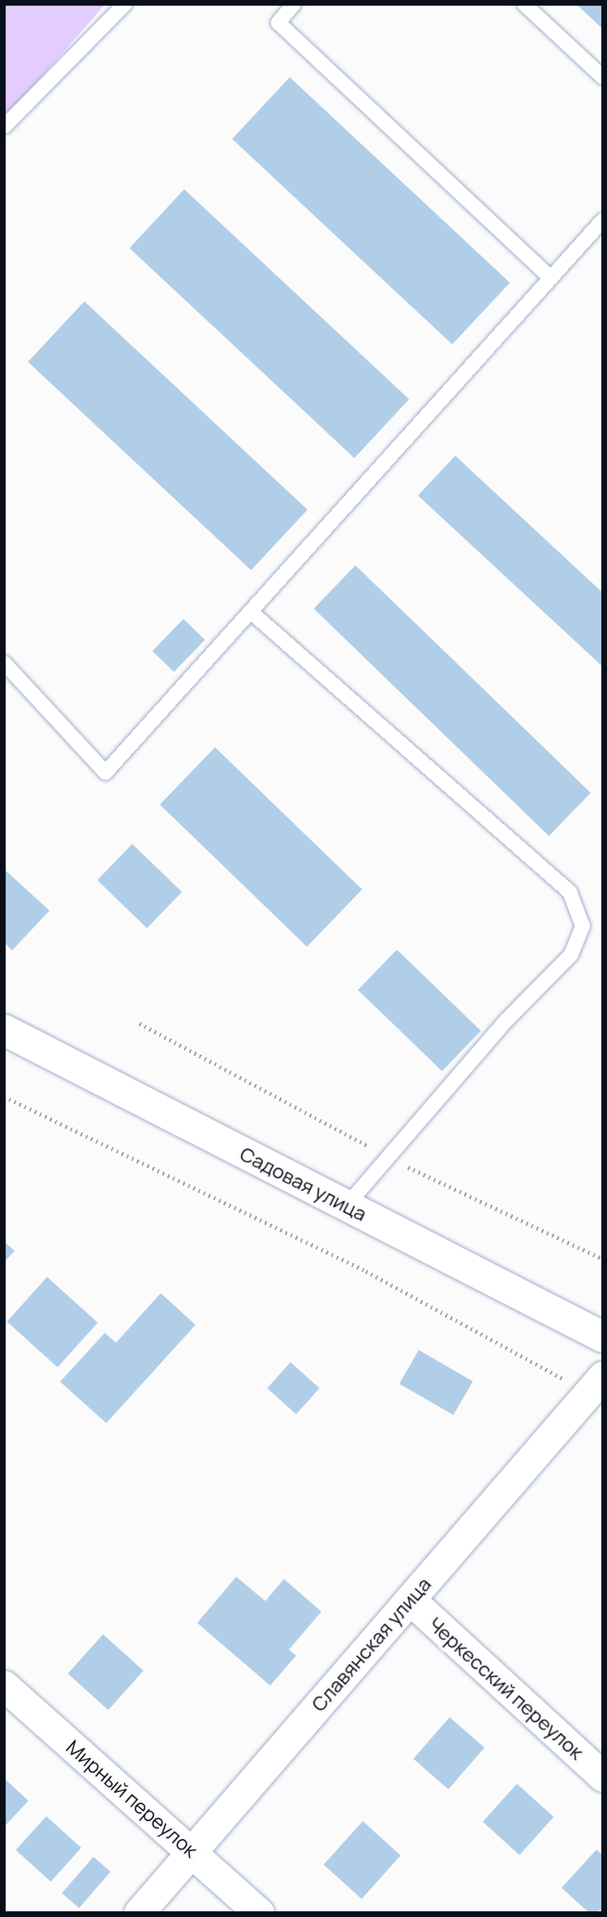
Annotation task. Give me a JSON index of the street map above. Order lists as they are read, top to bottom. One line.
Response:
{"streets":{"street":["Садовая улица","Славянская улица","Черкесский переулок","Мирный переулок"]},"crossings":[["Славянская улица","Черкесский переулок"],["Славянская улица","Мирный переулок"]]}
